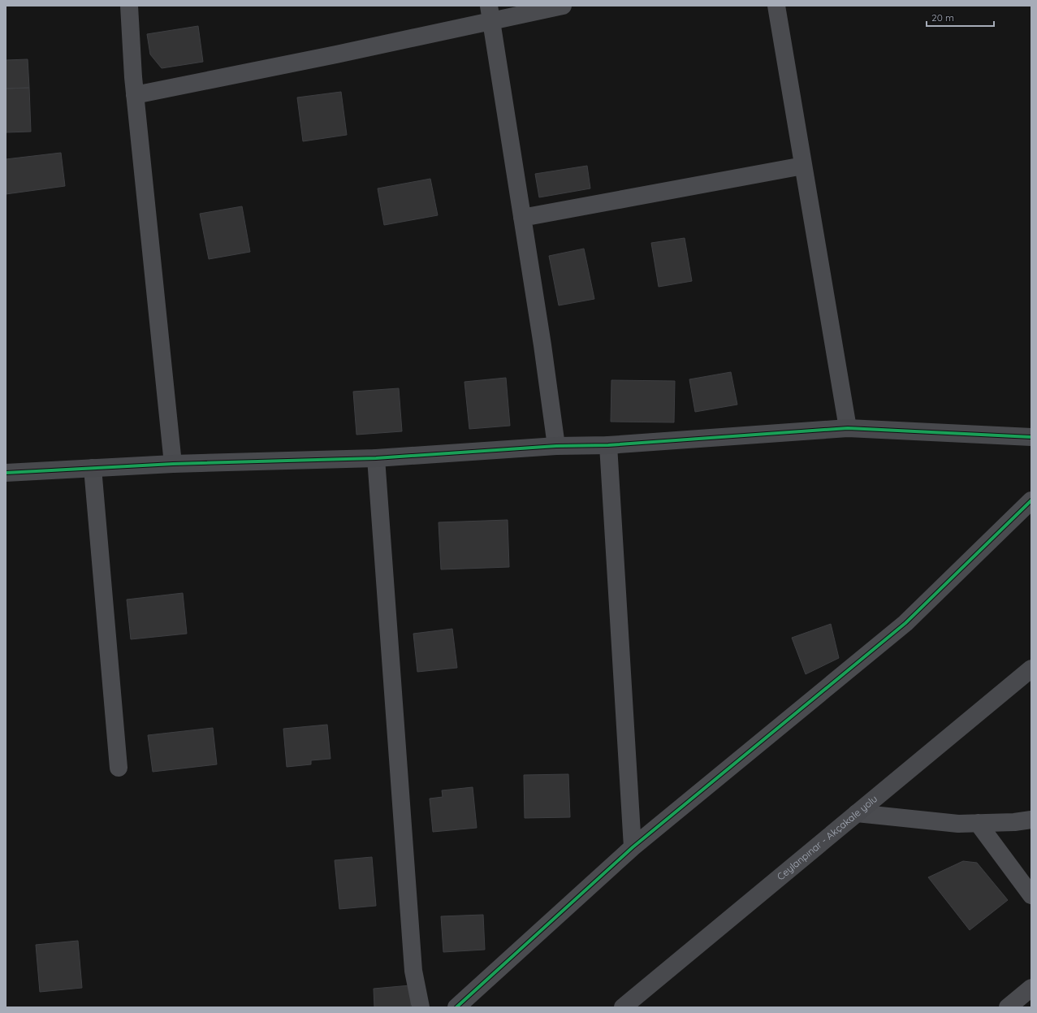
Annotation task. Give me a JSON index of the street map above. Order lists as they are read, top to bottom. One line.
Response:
{"streets":{"street":["Ceylanpınar - Akçakale yolu"]},"scale_bar":"20 m"}
